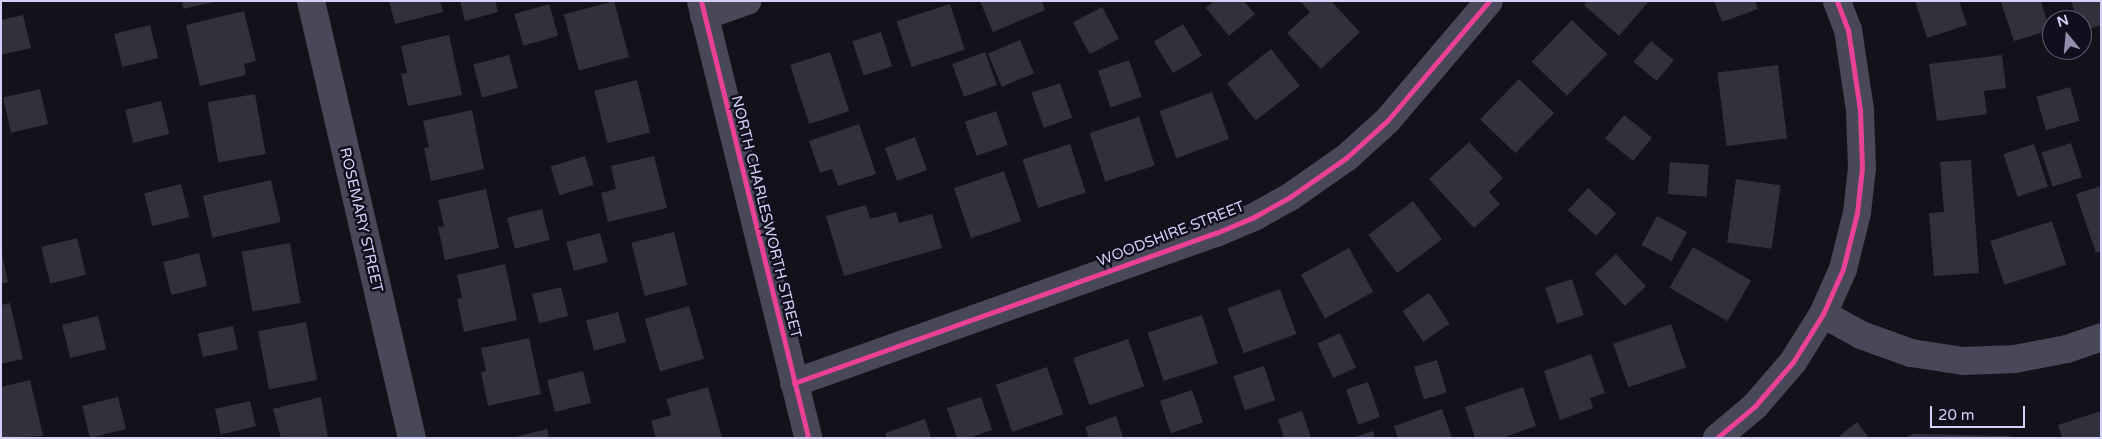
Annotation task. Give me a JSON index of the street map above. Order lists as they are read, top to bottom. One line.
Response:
{"streets":{"street":["NORTH CHARLESWORTH STREET","ROSEMARY STREET","WOODSHIRE STREET"]},"crossings":[["NORTH CHARLESWORTH STREET","WOODSHIRE STREET"]],"scale_bar":"20 m","north":"top"}
